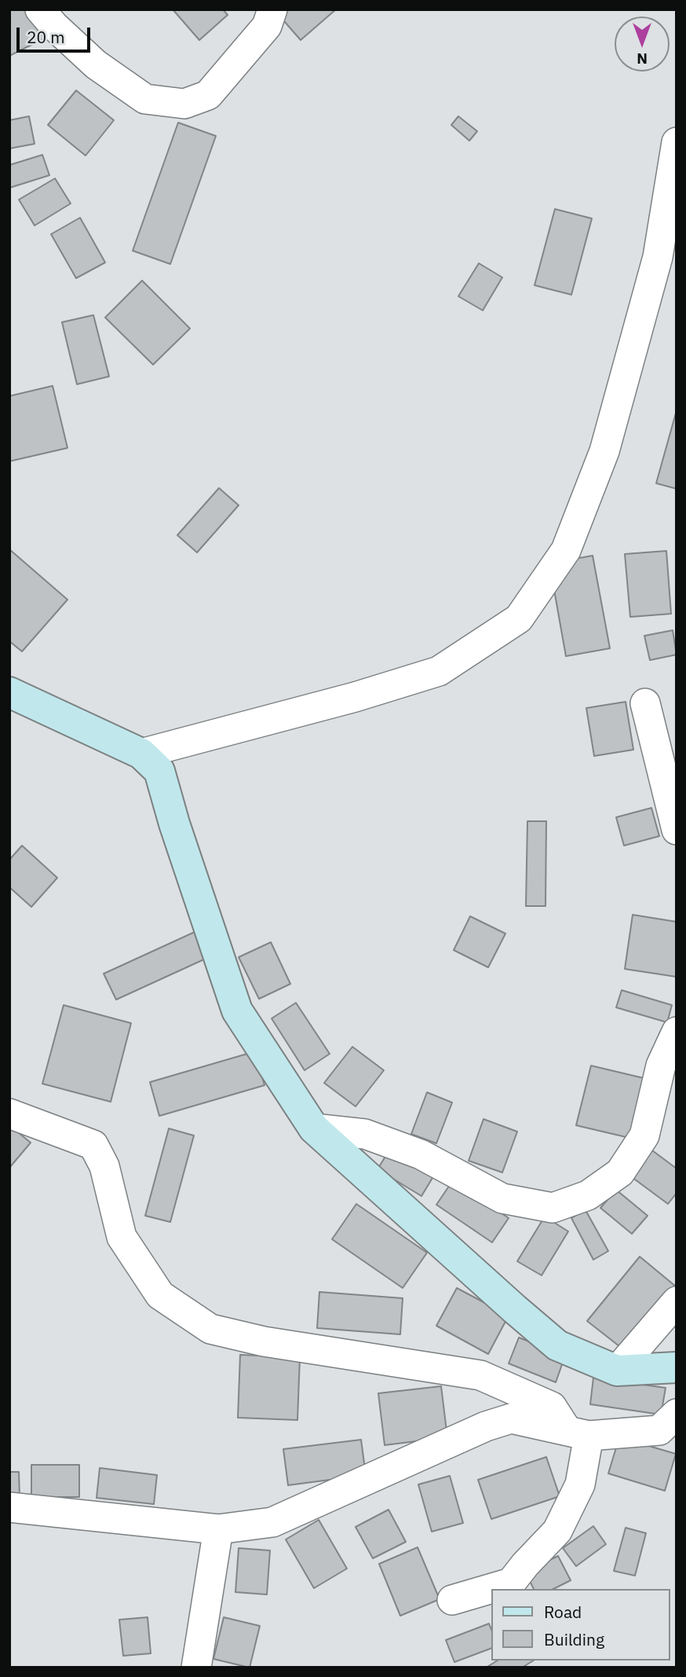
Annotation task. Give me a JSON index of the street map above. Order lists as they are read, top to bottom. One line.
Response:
{"legend":["Road","Building"],"scale_bar":"20 m","north":"bottom"}
